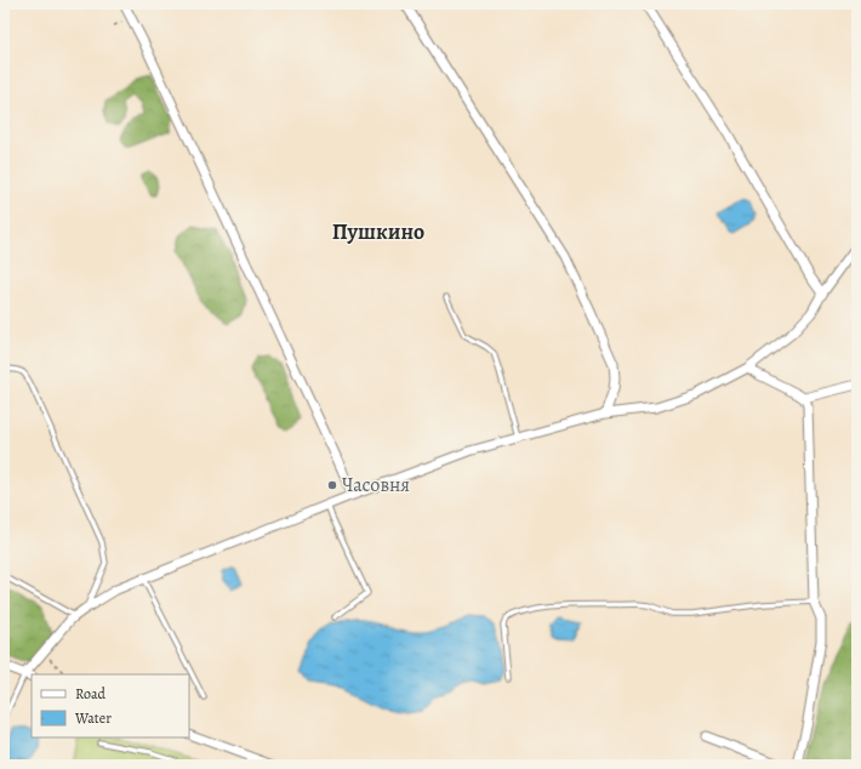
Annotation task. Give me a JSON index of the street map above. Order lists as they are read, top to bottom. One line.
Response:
{"districts":["Пушкино"],"places":["Часовня"],"legend":["Road","Water"]}
